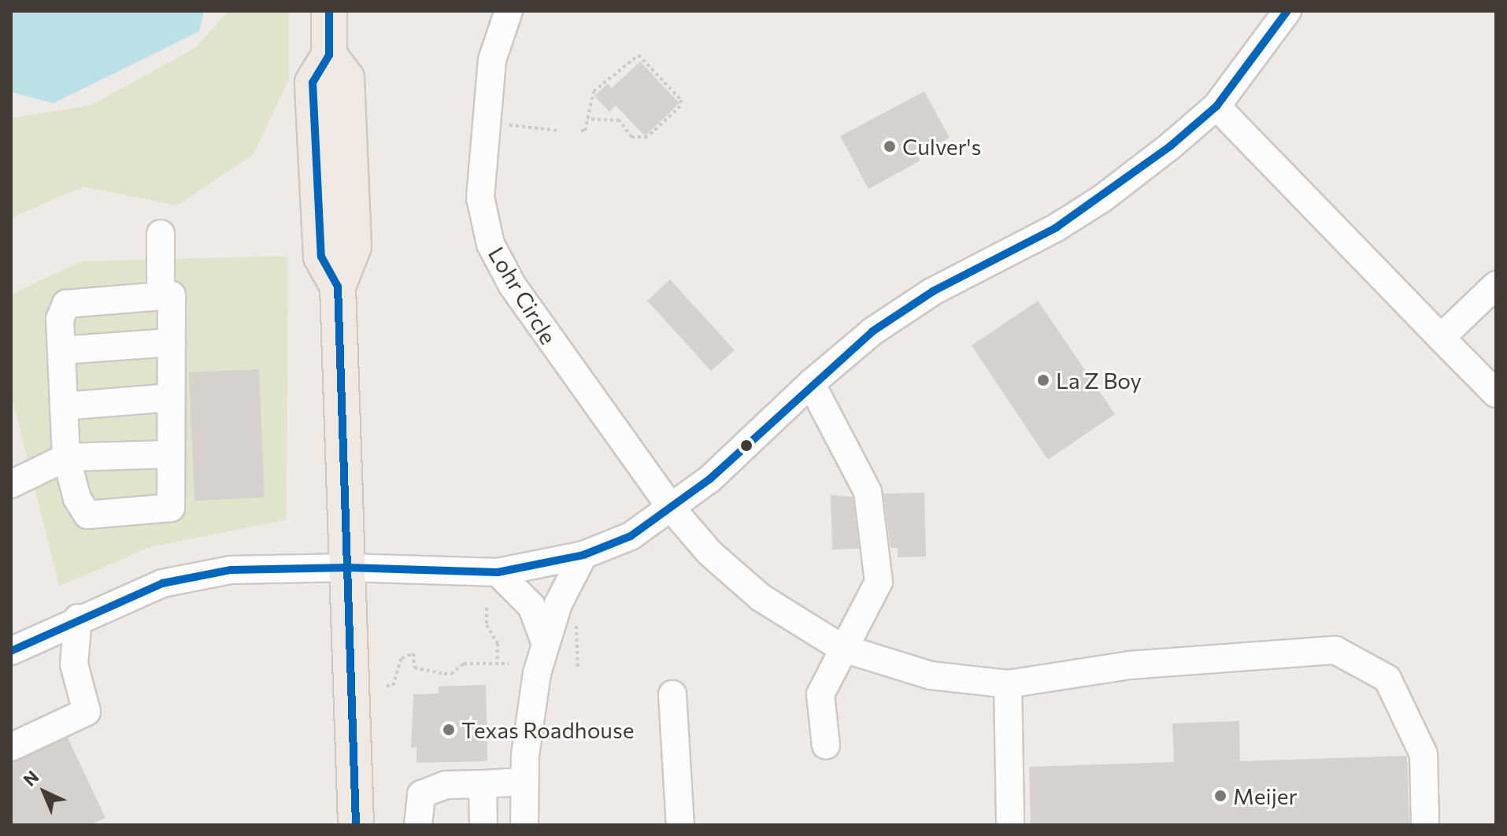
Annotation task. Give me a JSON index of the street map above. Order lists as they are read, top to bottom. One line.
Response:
{"streets":{"street":["Lohr Circle"]},"places":["Culver's","La Z Boy","Texas Roadhouse","Meijer"],"north":"top left"}
